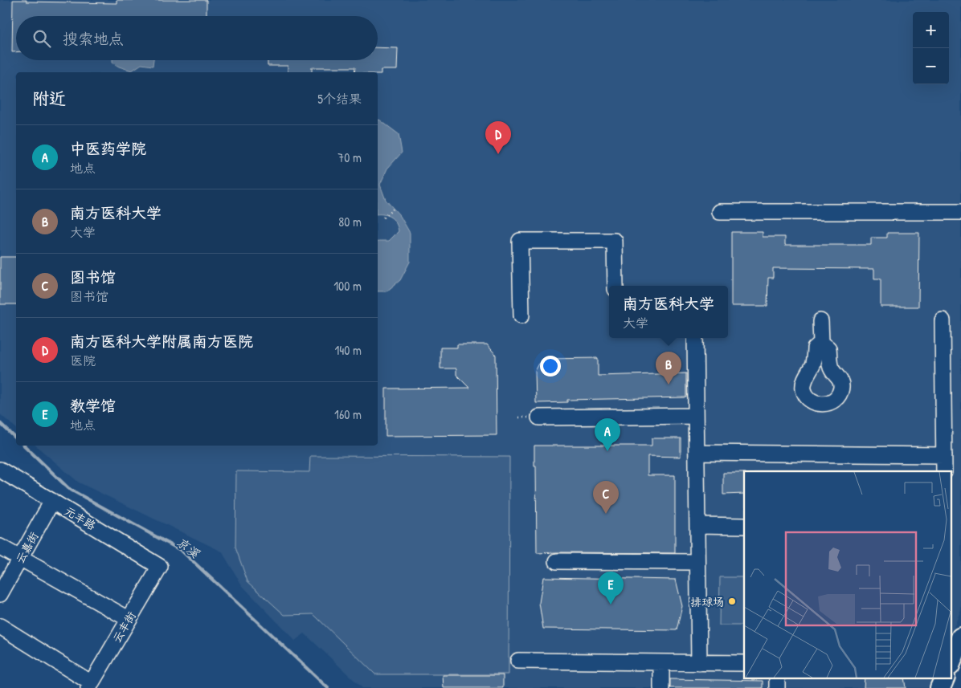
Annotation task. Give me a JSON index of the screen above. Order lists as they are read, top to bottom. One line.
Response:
{"streets":{"street":["元丰路","云嘉街","云丰街"]},"crossings":[["元丰路","云嘉街"],["元丰路","云丰街"]],"water":["京溪"],"places":["排球场"],"page":{"map_buttons":["+","−"],"search":"搜索地点","heading":["附近","5个结果"],"pins":["D","B","A","C","E"],"list":[{"mark":"A","name":"中医药学院","note":"地点","value":"70 m"},{"mark":"B","name":"南方医科大学","note":"大学","value":"80 m"},{"mark":"C","name":"图书馆","note":"图书馆","value":"100 m"},{"mark":"D","name":"南方医科大学附属南方医院","note":"医院","value":"140 m"},{"mark":"E","name":"教学馆","note":"地点","value":"160 m"}],"popup":["南方医科大学","大学"]}}
